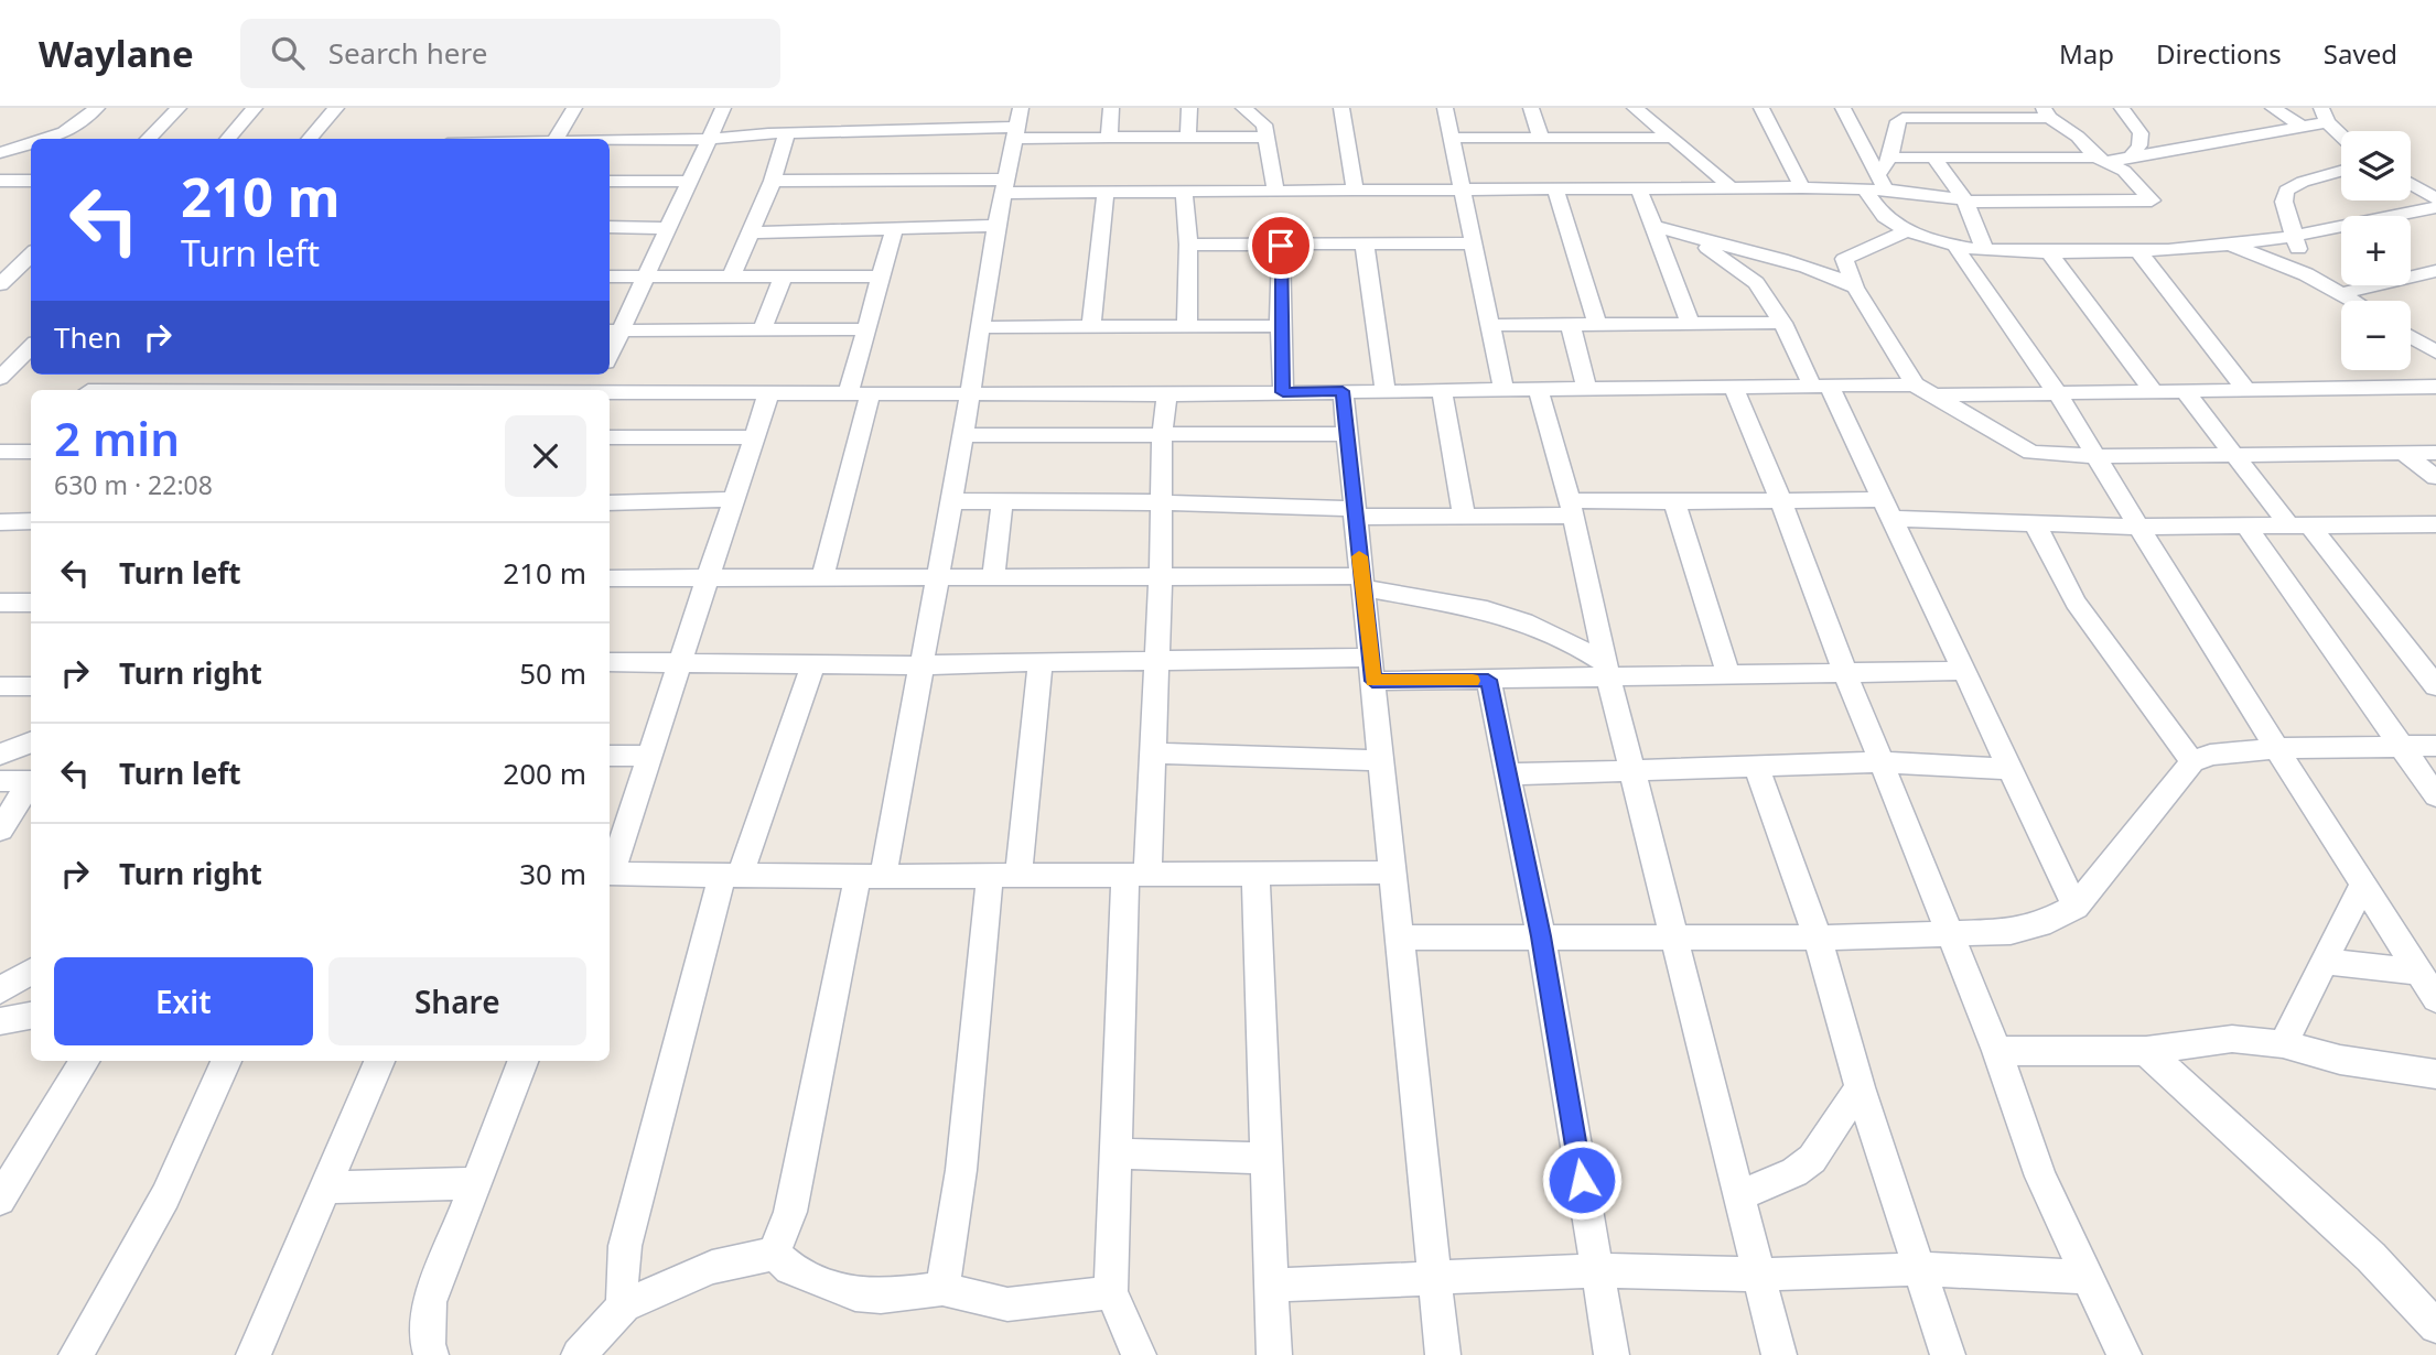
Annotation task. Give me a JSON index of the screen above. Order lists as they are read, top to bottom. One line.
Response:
{"page":{"header":"Waylane","search":"Search here","nav":["Map","Directions","Saved"],"map_buttons":["+","−"],"turn":["210 m","Turn left"],"then":"Then","heading":["2 min","630 m · 22:08"],"list":[{"name":"Turn left","value":"210 m"},{"name":"Turn right","value":"50 m"},{"name":"Turn left","value":"200 m"},{"name":"Turn right","value":"30 m"}],"buttons":["Exit","Share"]}}
